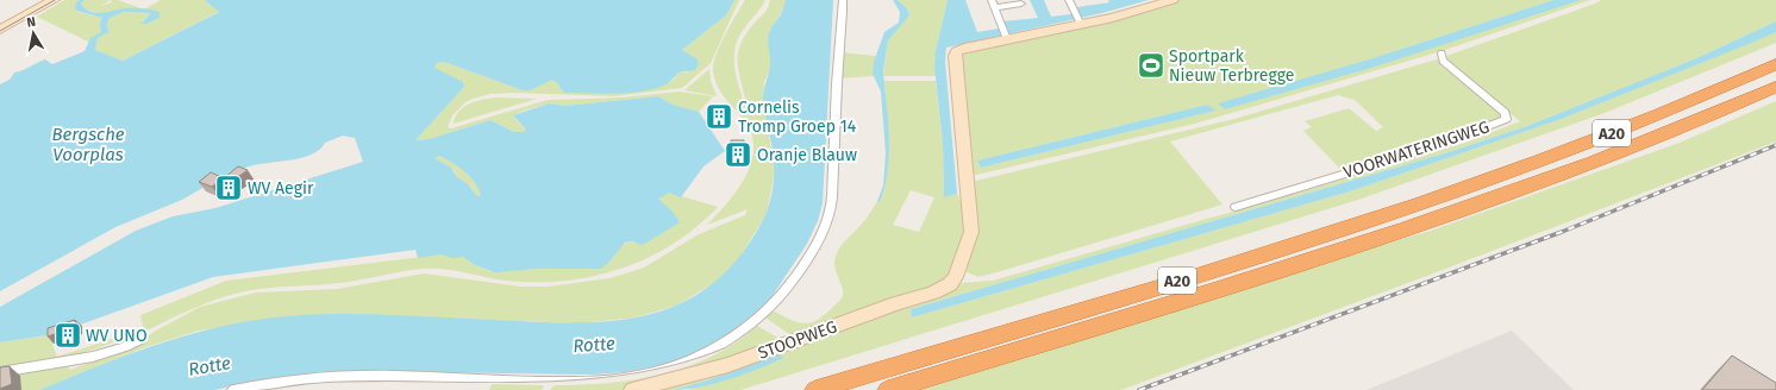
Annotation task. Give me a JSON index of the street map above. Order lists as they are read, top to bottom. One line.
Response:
{"streets":{"highway":["A20"],"street":["VOORWATERINGWEG","STOOPWEG"]},"water":["Bergsche Voorplas","Rotte"],"places":{"sports":["Sportpark Nieuw Terbregge"],"building":["Cornelis Tromp Groep 14","Oranje Blauw","WV Aegir","WV UNO"]},"north":"top"}
